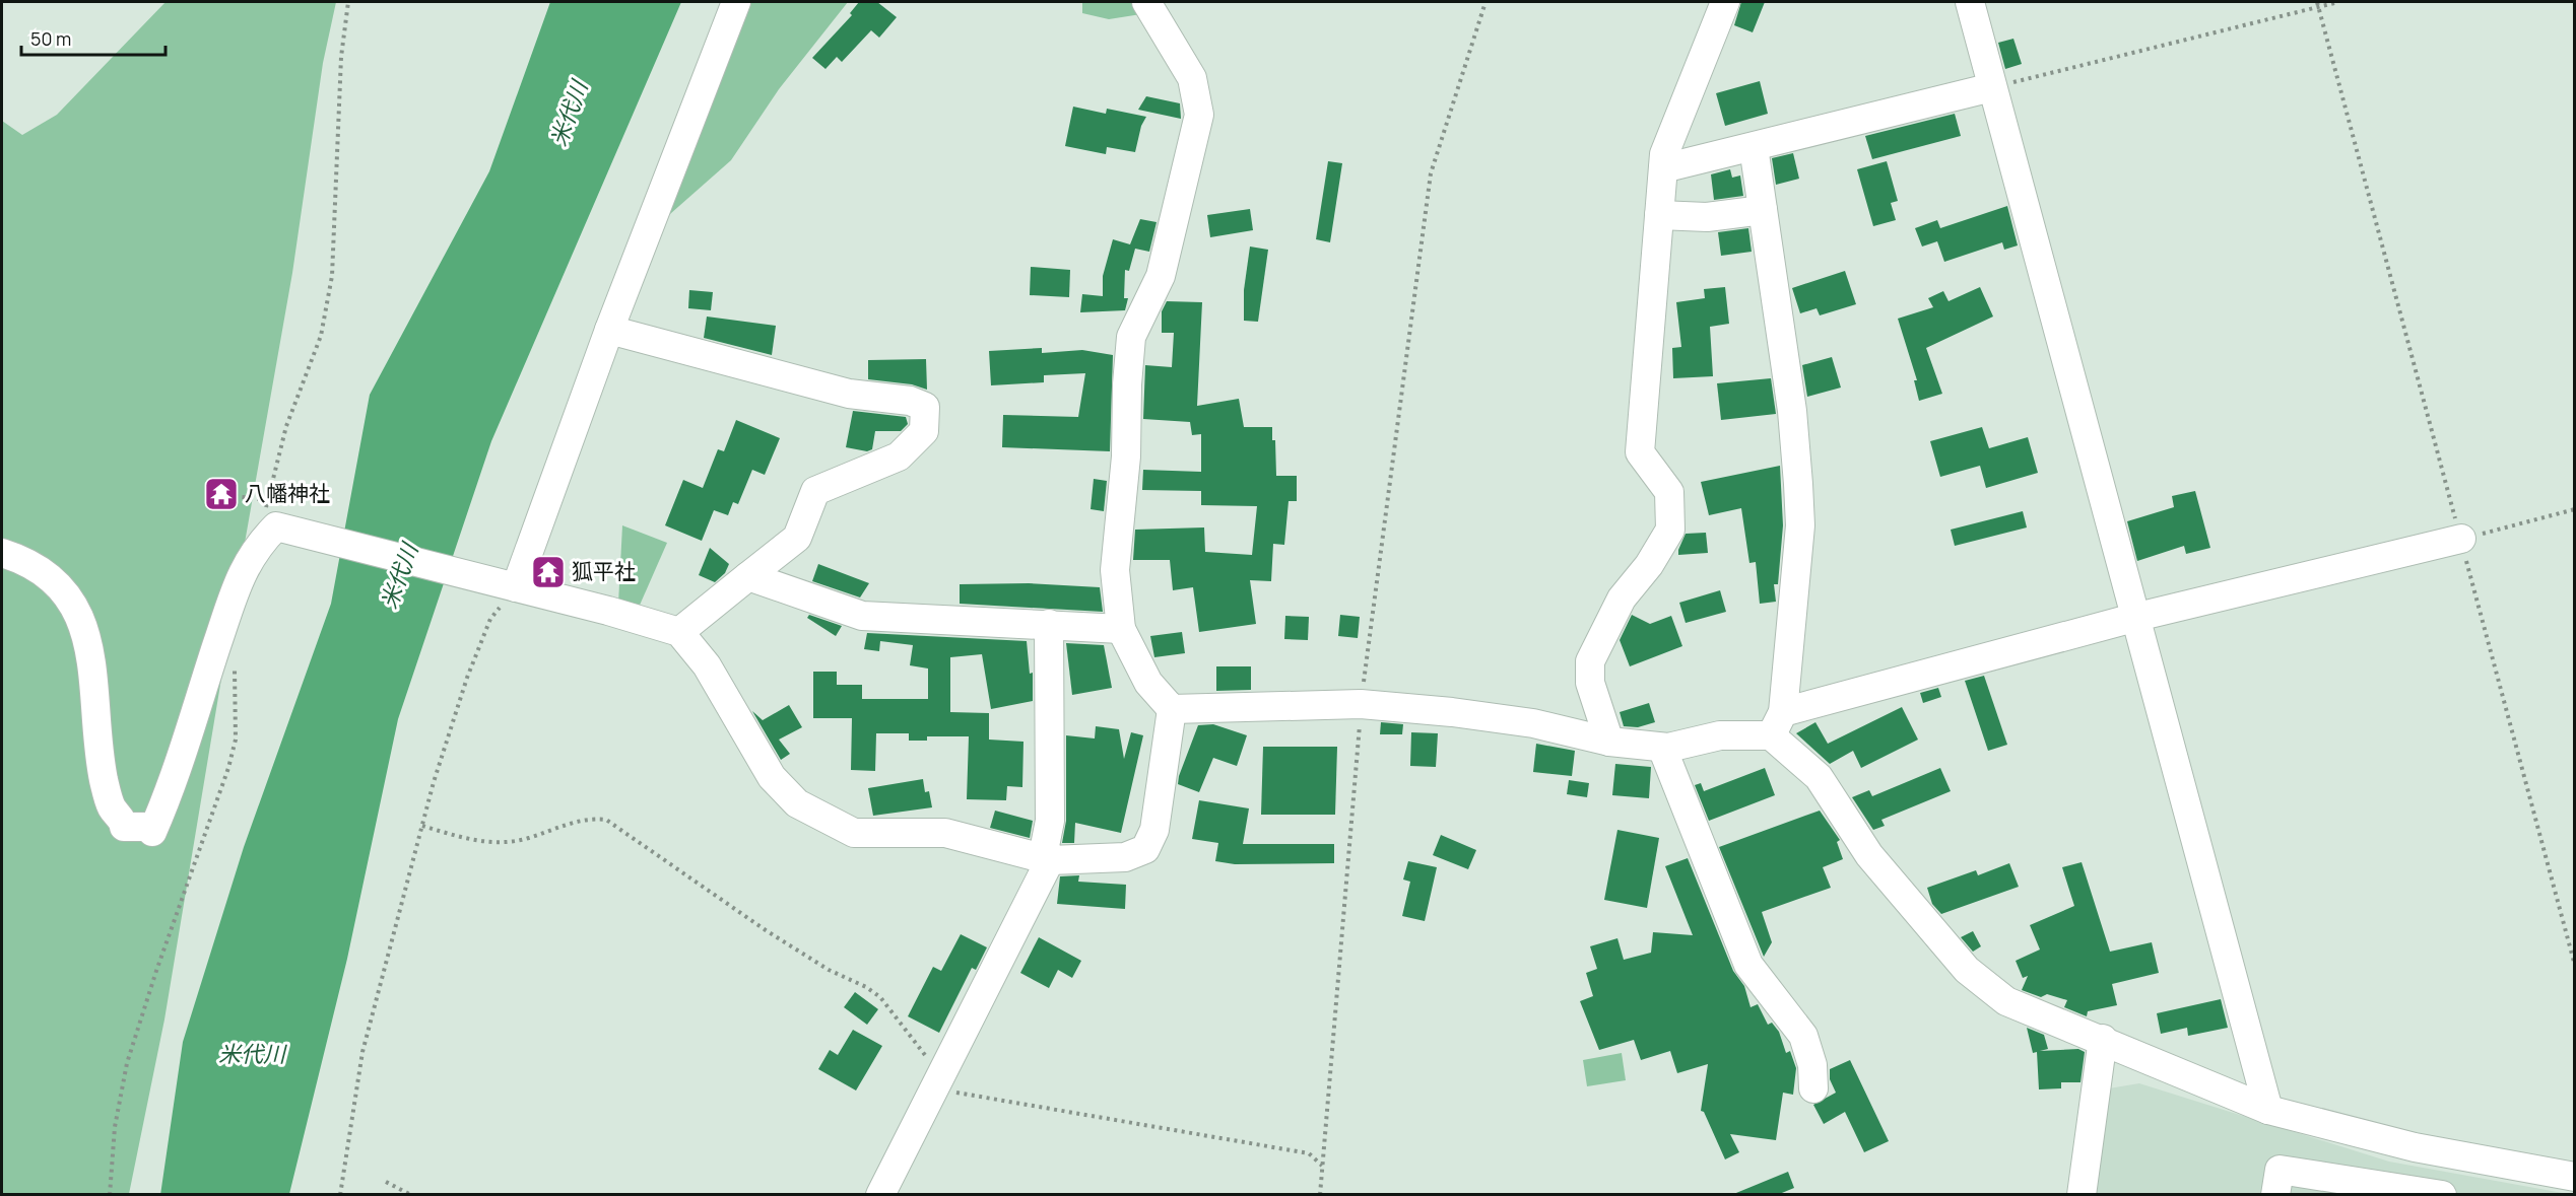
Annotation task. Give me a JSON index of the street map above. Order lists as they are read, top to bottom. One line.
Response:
{"water":["米代川"],"places":{"temple":["八幡神社","狐平社"]},"scale_bar":"50 m"}
